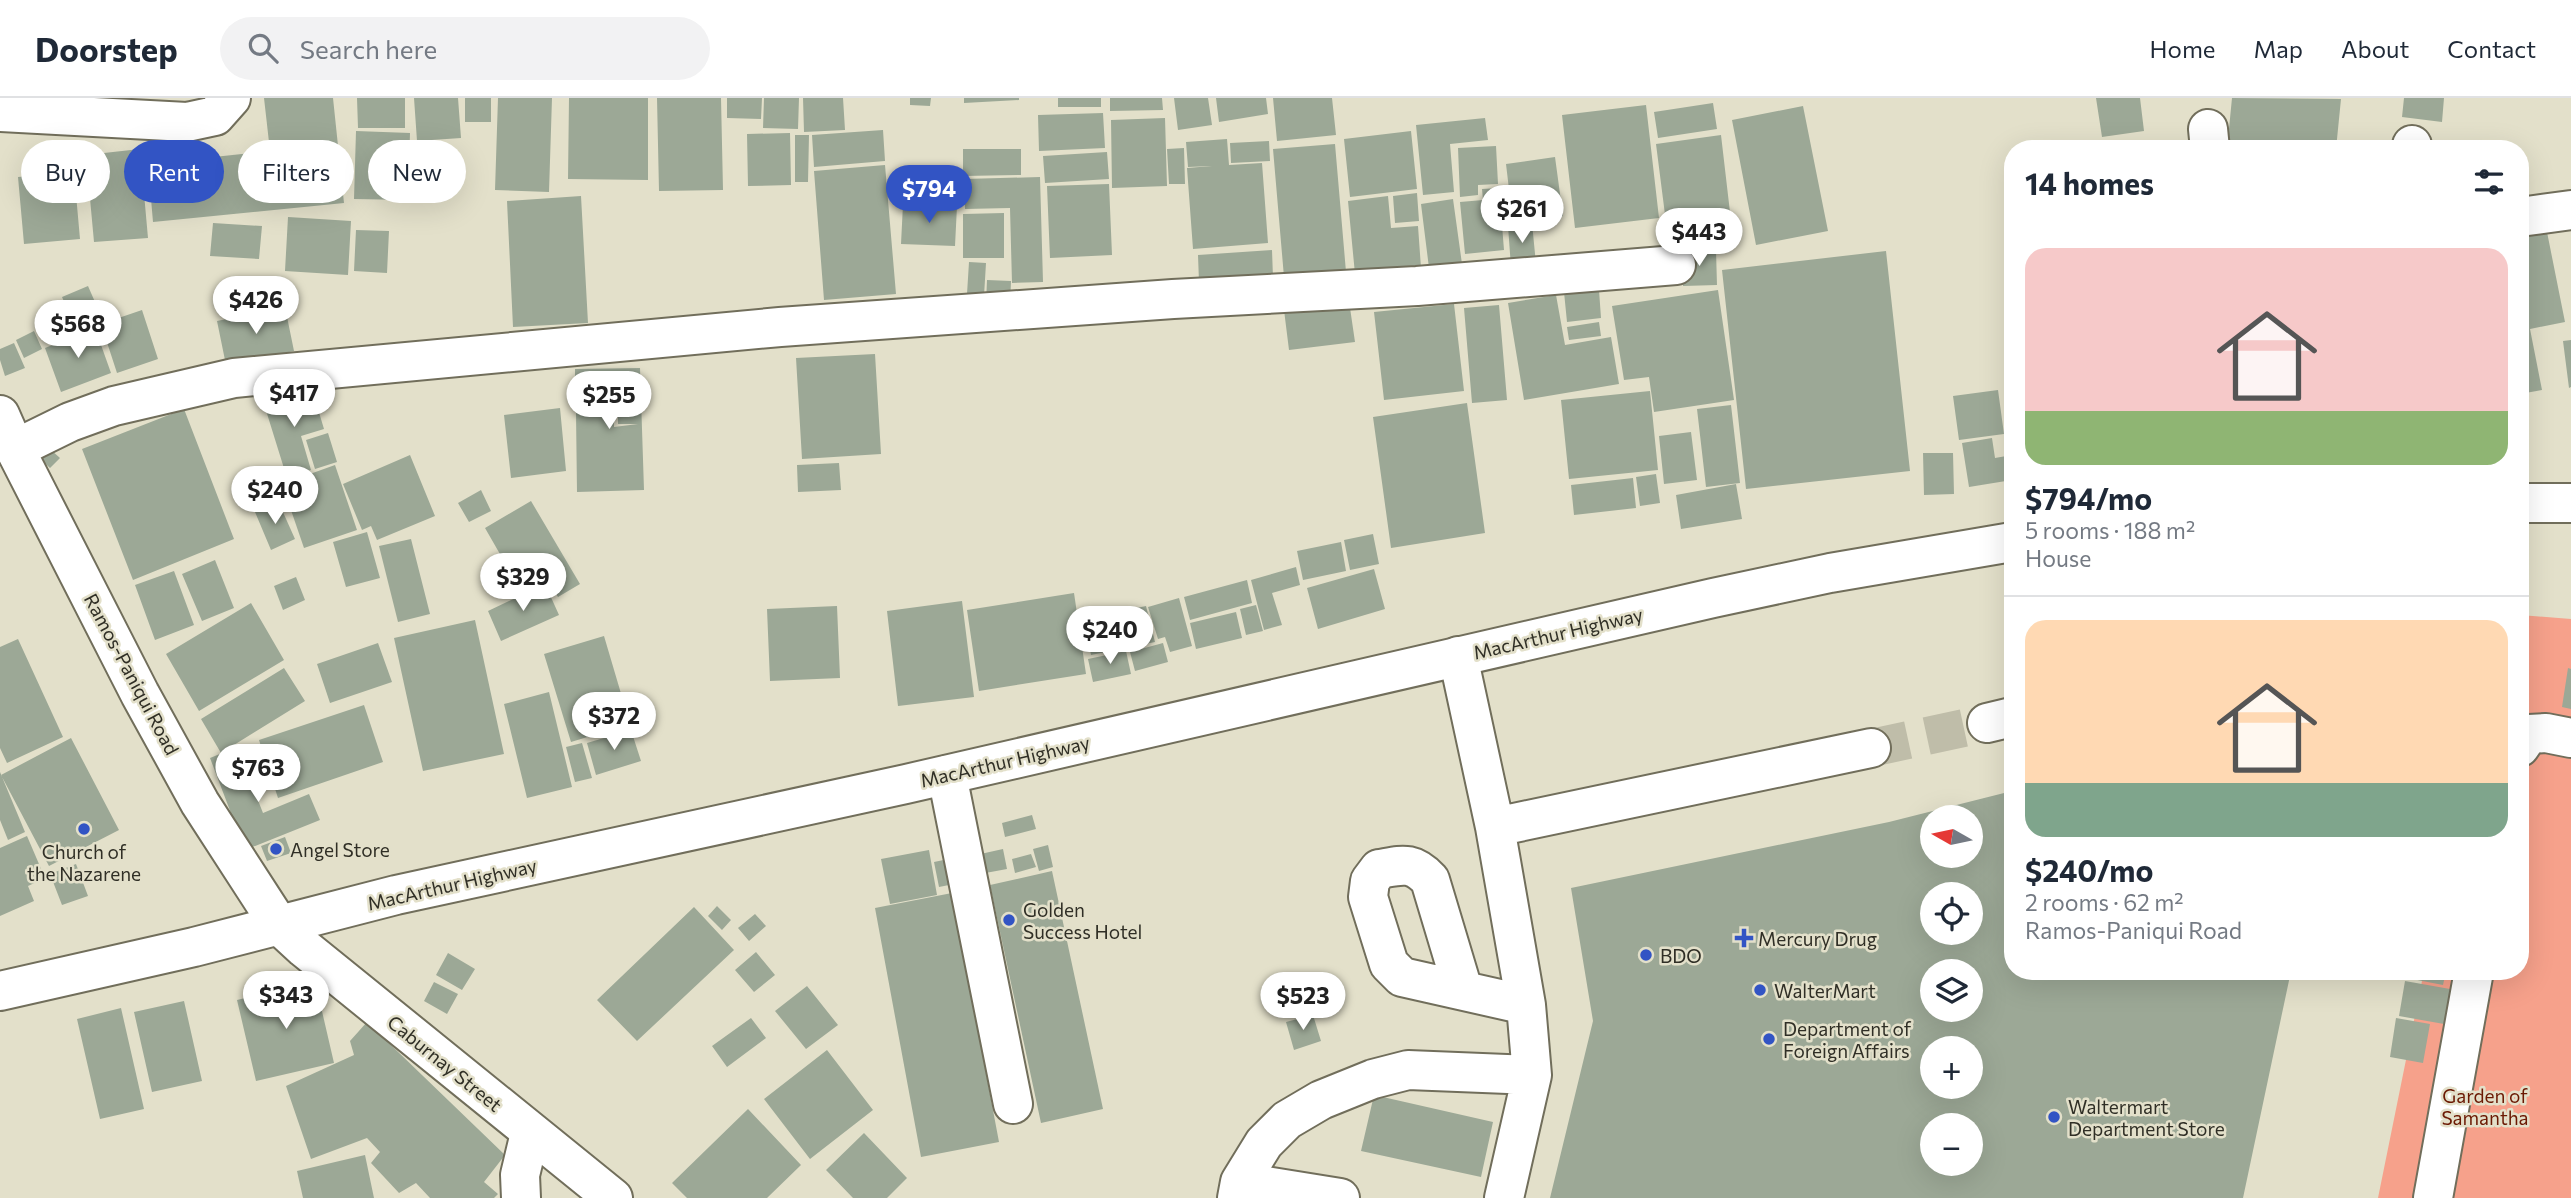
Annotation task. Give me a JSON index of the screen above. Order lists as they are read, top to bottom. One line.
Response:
{"streets":{"main road":["MacArthur Highway","Ramos-Paniqui Road","Caburnay Street"]},"crossings":[["MacArthur Highway","Ramos-Paniqui Road"],["MacArthur Highway","Caburnay Street"],["Ramos-Paniqui Road","Caburnay Street"]],"parks":["Garden of Samantha"],"places":{"other":["Church of the Nazarene","Angel Store","Golden Success Hotel","BDO","WalterMart","Department of Foreign Affairs","Waltermart Department Store"],"health":["Mercury Drug"]},"north":"left","page":{"header":"Doorstep","search":"Search here","nav":["Home","Map","About","Contact"],"chip":["Buy","Rent","Filters","New"],"heading":"14 homes","price":["$794","$261","$443","$426","$568","$417","$255","$240","$329","$240","$372","$763","$343","$523"],"list":[{"name":"$794/mo","note":"5 rooms · 188 m² · House"},{"name":"$240/mo","note":"2 rooms · 62 m² · Ramos-Paniqui Road"}],"map_buttons":["+","−"]}}
